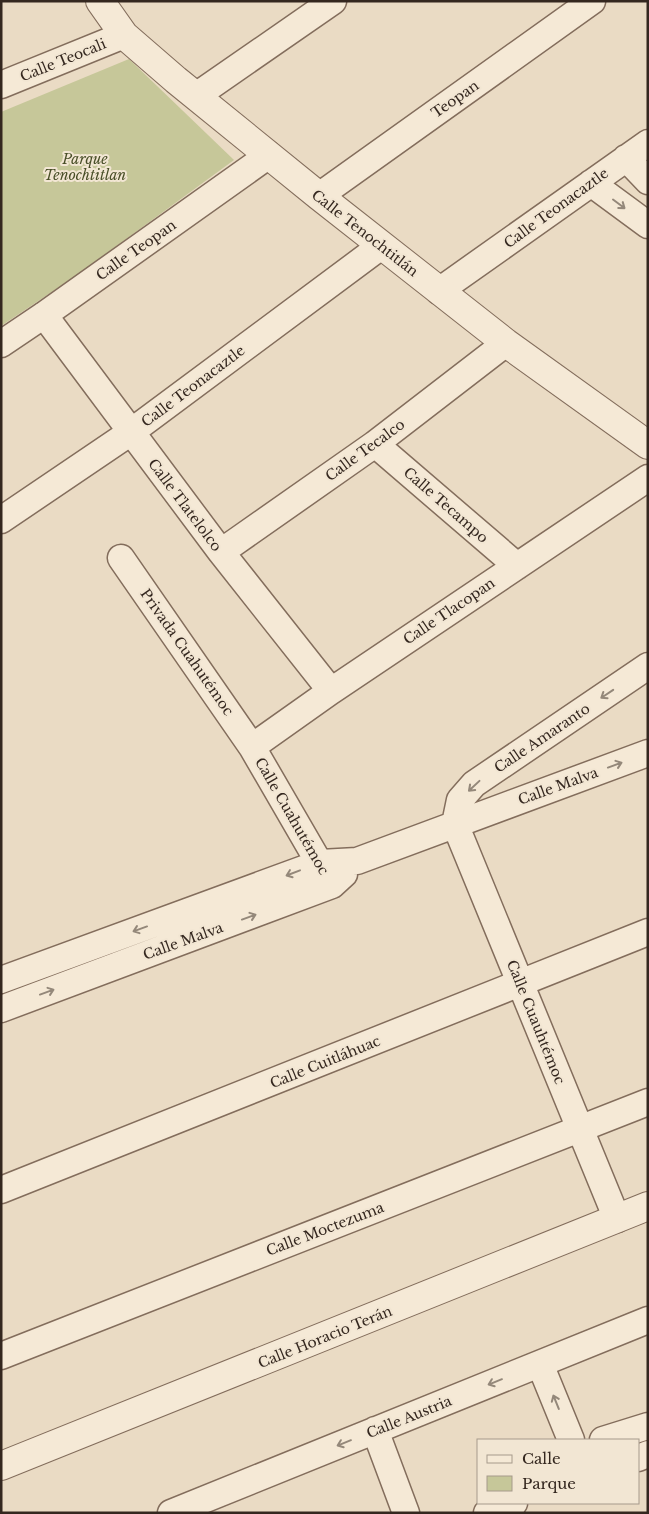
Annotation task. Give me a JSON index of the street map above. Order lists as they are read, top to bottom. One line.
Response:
{"streets":{"street":["Calle Teocali","Teopan","Calle Teonacaztle","Calle Tenochtitlán","Calle Teopan","Calle Tecalco","Calle Tlatelolco","Calle Tecampo","Calle Tlacopan","Privada Cuahutémoc","Calle Amaranto","Calle Malva","Calle Cuahutémoc","Calle Cuauhtémoc","Calle Cuitláhuac","Calle Moctezuma","Calle Horacio Terán","Calle Austria"]},"crossings":[["Calle Teocali","Calle Tenochtitlán"],["Teopan","Calle Tenochtitlán"],["Calle Teonacaztle","Calle Tenochtitlán"],["Calle Teonacaztle","Calle Tlatelolco"],["Calle Tenochtitlán","Calle Teopan"],["Calle Tenochtitlán","Calle Tecalco"],["Calle Teopan","Calle Tlatelolco"],["Calle Tecalco","Calle Tlatelolco"],["Calle Tecalco","Calle Tecampo"],["Calle Tlatelolco","Calle Tlacopan"],["Calle Tecampo","Calle Tlacopan"],["Calle Tlacopan","Privada Cuahutémoc"],["Calle Tlacopan","Calle Cuahutémoc"],["Privada Cuahutémoc","Calle Cuahutémoc"],["Calle Amaranto","Calle Malva"],["Calle Amaranto","Calle Cuauhtémoc"],["Calle Malva","Calle Cuahutémoc"],["Calle Malva","Calle Cuauhtémoc"],["Calle Cuauhtémoc","Calle Cuitláhuac"],["Calle Cuauhtémoc","Calle Moctezuma"],["Calle Cuauhtémoc","Calle Horacio Terán"]],"one_way":["Calle Amaranto","Calle Austria"],"parks":["Parque Tenochtitlan"],"legend":["Calle","Parque"]}
